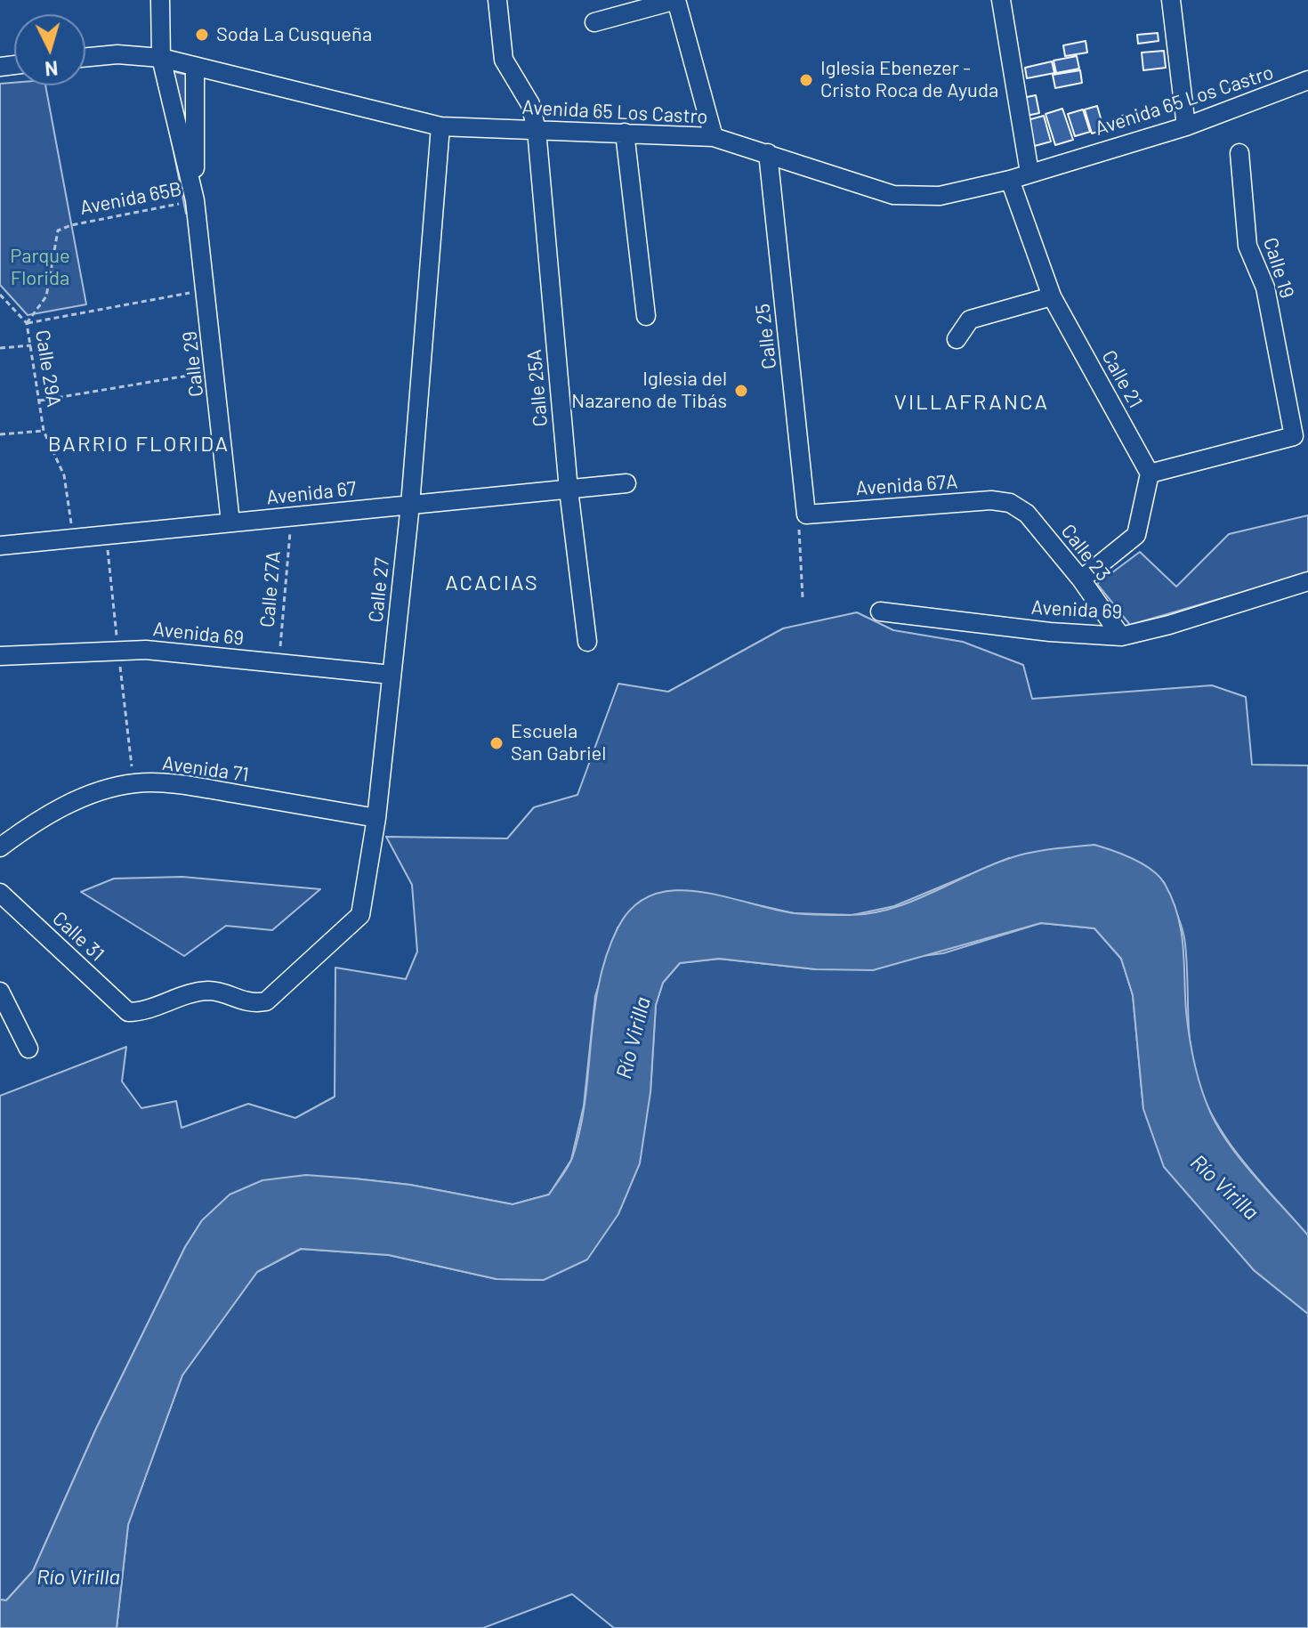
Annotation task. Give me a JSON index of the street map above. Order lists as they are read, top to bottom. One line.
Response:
{"streets":{"street":["Avenida 65 Los Castro","Calle 19","Calle 25","Calle 29","Calle 21","Calle 25A","Avenida 67A","Avenida 67","Calle 23","Calle 27","Avenida 69","Avenida 71","Calle 31"],"path":["Avenida 65B","Calle 29A","Calle 27A"]},"crossings":[["Avenida 65 Los Castro","Calle 25"],["Avenida 65 Los Castro","Calle 29"],["Avenida 65 Los Castro","Calle 21"],["Avenida 65 Los Castro","Calle 25A"],["Avenida 65 Los Castro","Calle 27"],["Avenida 65B","Calle 29"],["Avenida 65B","Calle 29A"],["Calle 19","Calle 21"],["Calle 25","Avenida 67A"],["Calle 29","Avenida 67"],["Calle 29A","Avenida 67"],["Calle 25A","Avenida 67"],["Avenida 67A","Calle 23"],["Avenida 67","Calle 27A"],["Avenida 67","Calle 27"],["Calle 23","Avenida 69"],["Calle 27A","Avenida 69"],["Calle 27","Avenida 69"],["Calle 27","Avenida 71"],["Calle 27","Calle 31"]],"districts":["VILLAFRANCA","BARRIO FLORIDA","ACACIAS"],"water":["Río Virilla"],"parks":["Parque Florida"],"places":["Soda La Cusqueña","Iglesia Ebenezer - Cristo Roca de Ayuda","Iglesia del Nazareno de Tibás","Escuela San Gabriel"],"north":"bottom"}
